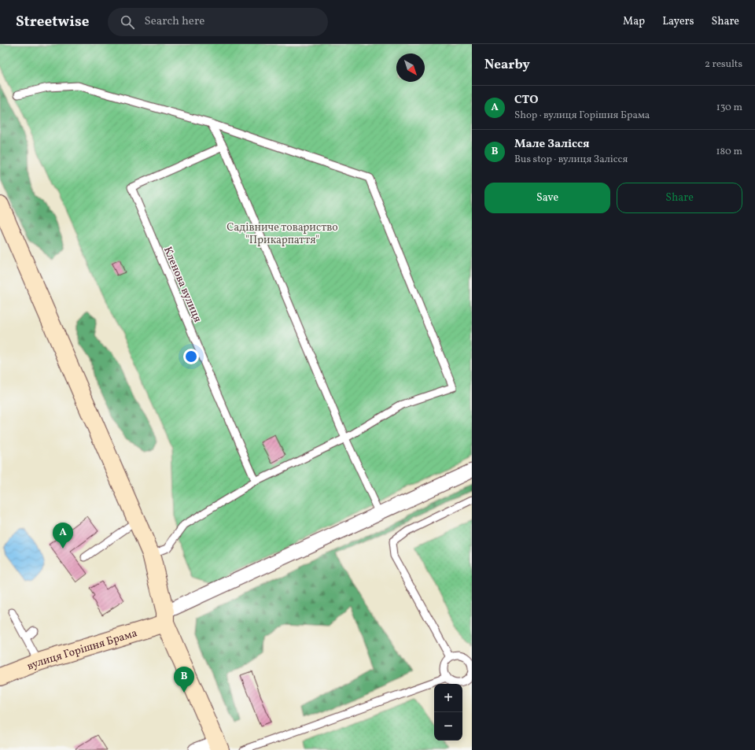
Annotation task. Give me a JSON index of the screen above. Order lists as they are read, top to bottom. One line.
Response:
{"streets":{"main road":["вулиця Горішня Брама"],"lane":["Кленова вулиця"]},"parks":["Садівниче товариство \"Прикарпаття\""],"north":"bottom right","page":{"header":"Streetwise","search":"Search here","nav":["Map","Layers","Share"],"heading":["Nearby","2 results"],"list":[{"mark":"A","name":"СТО","note":"Shop · вулиця Горішня Брама","value":"130 m"},{"mark":"B","name":"Мале Залісся","note":"Bus stop · вулиця Залісся","value":"180 m"}],"buttons":["Save","Share"],"pins":["A","B"],"map_buttons":["+","−"]}}
